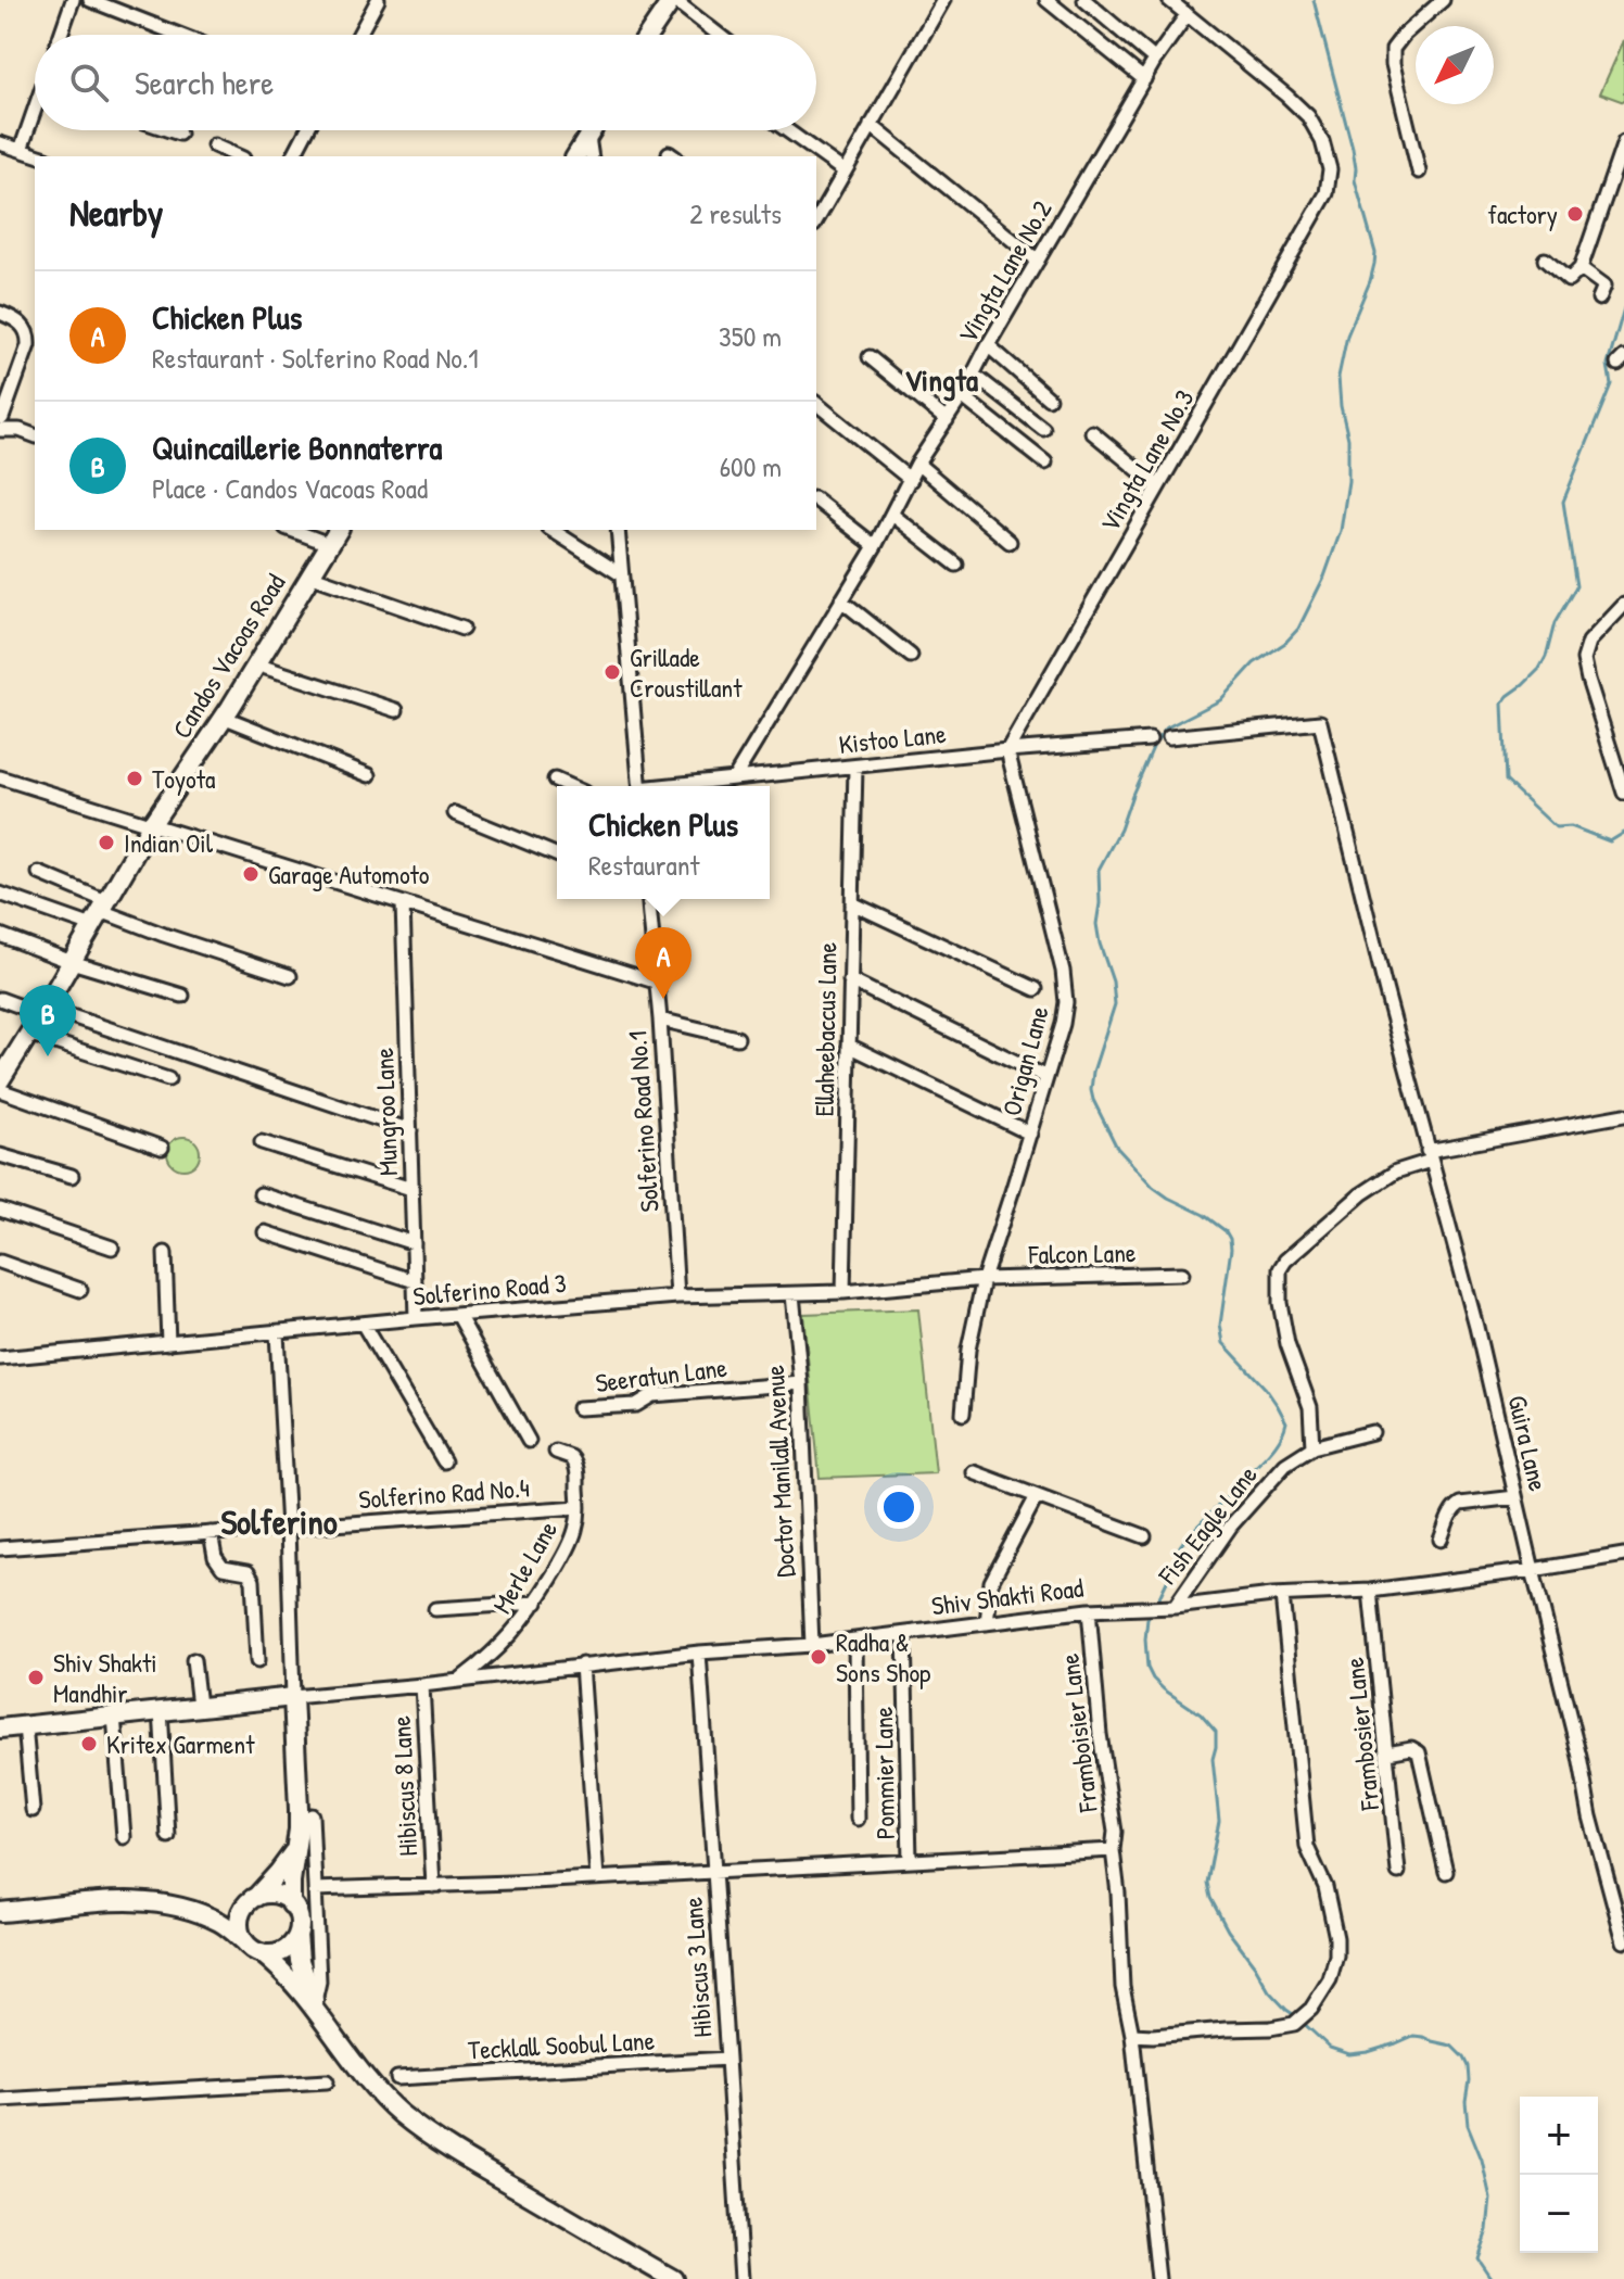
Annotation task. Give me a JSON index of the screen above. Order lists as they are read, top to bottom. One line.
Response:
{"streets":{"main road":["Candos Vacoas Road"],"street":["Vingta Lane No.2","Vingta Lane No.3","Kistoo Lane","Ellaheebaccus Lane","Origan Lane","Mungroo Lane","Solferino Road No.1","Falcon Lane","Solferino Road 3","Seeratun Lane","Guira Lane","Doctor Manilall Avenue","Solferino Rad No.4","Fish Eagle Lane","Merle Lane","Shiv Shakti Road","Framboisier Lane","Frambosier Lane","Pommier Lane","Hibiscus 8 Lane","Hibiscus 3 Lane","Tecklall Soobul Lane"]},"crossings":[["Vingta Lane No.2","Vingta Lane No.3"],["Vingta Lane No.2","Kistoo Lane"],["Vingta Lane No.3","Kistoo Lane"],["Vingta Lane No.3","Origan Lane"],["Kistoo Lane","Ellaheebaccus Lane"],["Kistoo Lane","Origan Lane"],["Ellaheebaccus Lane","Solferino Road 3"],["Origan Lane","Falcon Lane"],["Origan Lane","Solferino Road 3"],["Mungroo Lane","Solferino Road 3"],["Solferino Road No.1","Solferino Road 3"],["Falcon Lane","Solferino Road 3"],["Solferino Road 3","Doctor Manilall Avenue"],["Seeratun Lane","Doctor Manilall Avenue"],["Guira Lane","Shiv Shakti Road"],["Doctor Manilall Avenue","Shiv Shakti Road"],["Solferino Rad No.4","Merle Lane"],["Fish Eagle Lane","Shiv Shakti Road"],["Merle Lane","Shiv Shakti Road"],["Shiv Shakti Road","Framboisier Lane"],["Shiv Shakti Road","Frambosier Lane"],["Shiv Shakti Road","Pommier Lane"],["Shiv Shakti Road","Hibiscus 8 Lane"],["Shiv Shakti Road","Hibiscus 3 Lane"],["Hibiscus 3 Lane","Tecklall Soobul Lane"]],"districts":["Vingta","Solferino"],"places":["factory","Grillade Croustillant","Toyota","Indian Oil","Garage Automoto","Radha & Sons Shop","Shiv Shakti Mandhir","Kritex Garment"],"north":"bottom left","page":{"search":"Search here","heading":["Nearby","2 results"],"list":[{"mark":"A","name":"Chicken Plus","note":"Restaurant · Solferino Road No.1","value":"350 m"},{"mark":"B","name":"Quincaillerie Bonnaterra","note":"Place · Candos Vacoas Road","value":"600 m"}],"popup":["Chicken Plus","Restaurant"],"pins":["A","B"],"map_buttons":["+","−"]}}
